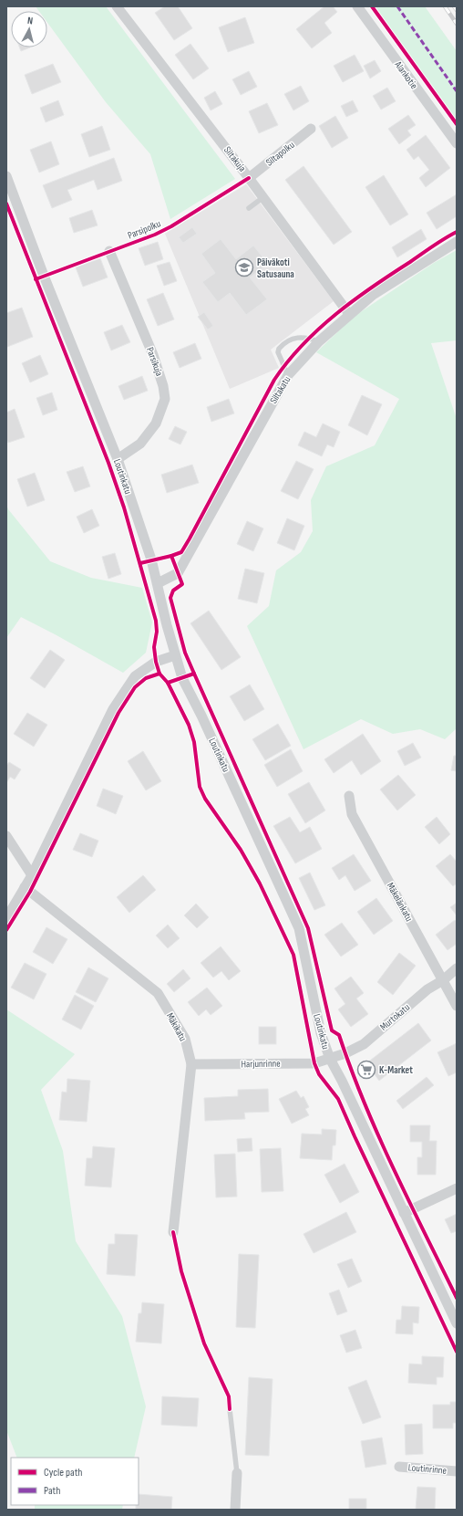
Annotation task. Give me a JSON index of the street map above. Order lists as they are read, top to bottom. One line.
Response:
{"streets":{"street":["Alankotie","Siltapolku","Siltakuja","Parsikuja","Siltakatu","Loutinkatu","Mäkelänkatu","Murtokatu","Mäkikatu","Harjunrinne","Loutinrinne"],"cycle path":["Parsipolku"]},"crossings":[["Siltapolku","Siltakuja"],["Siltakuja","Siltakatu"],["Parsikuja","Loutinkatu"],["Siltakatu","Loutinkatu"],["Loutinkatu","Murtokatu"],["Loutinkatu","Harjunrinne"],["Mäkelänkatu","Murtokatu"],["Murtokatu","Harjunrinne"],["Mäkikatu","Harjunrinne"]],"places":{"school or university":["Päiväkoti Satusauna"],"supermarket":["K-Market"]},"legend":["Cycle path","Path"],"north":"top"}
